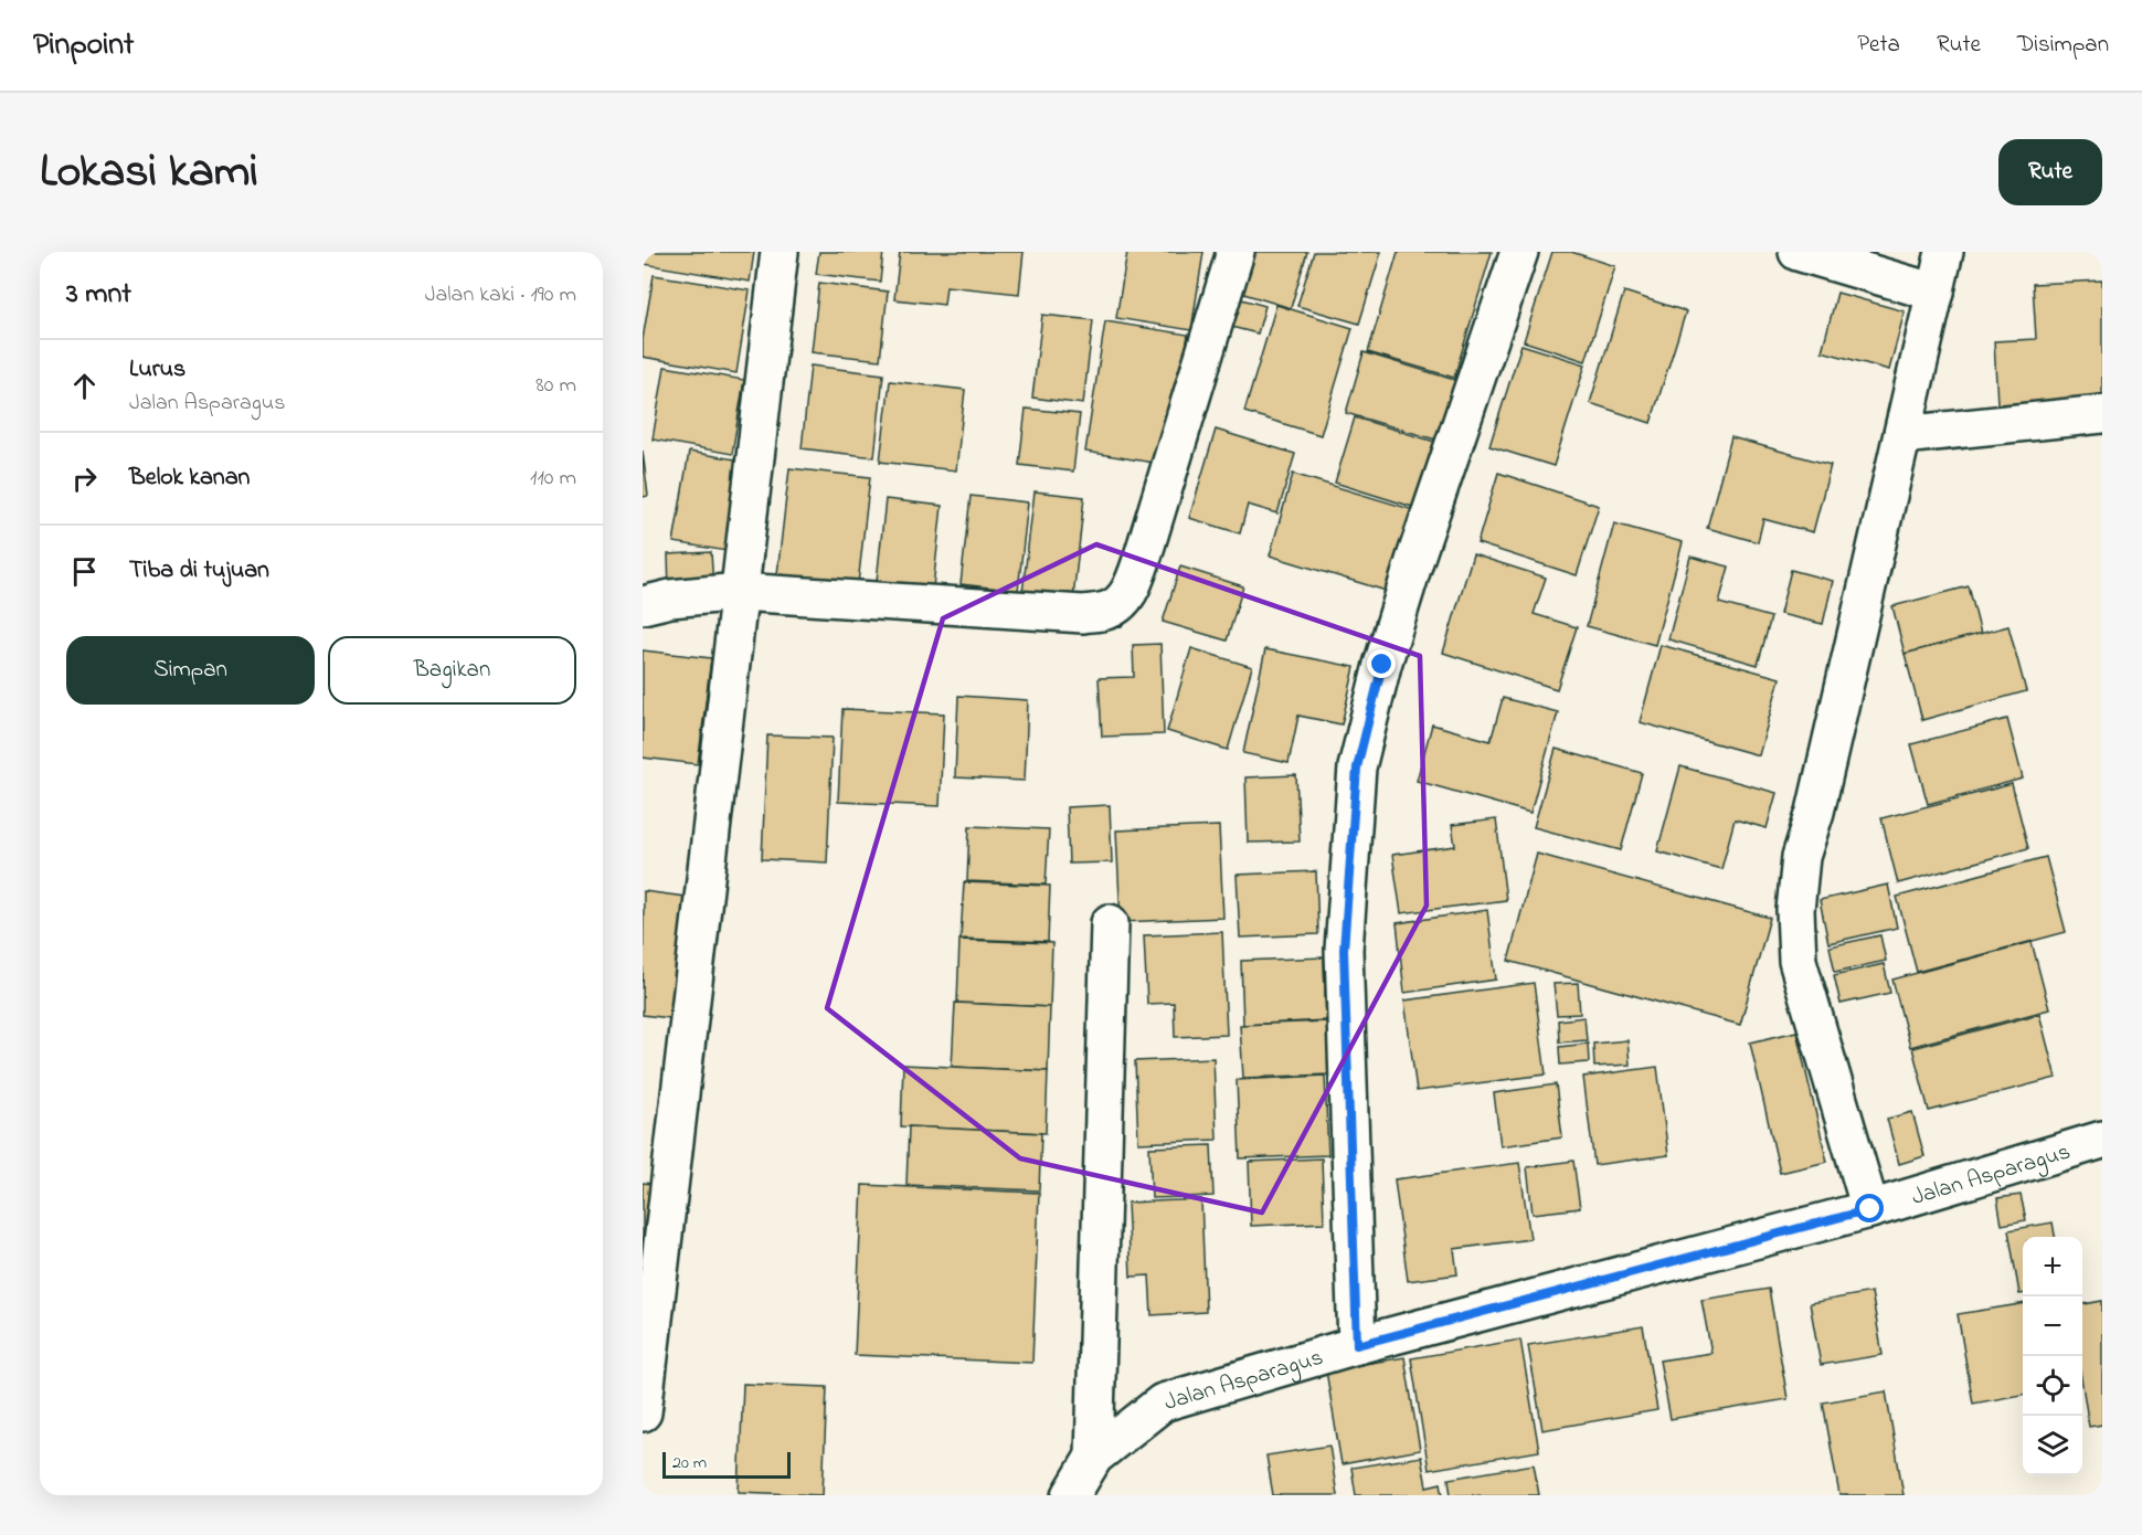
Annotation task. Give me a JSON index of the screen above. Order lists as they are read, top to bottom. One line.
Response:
{"streets":{"street":["Jalan Asparagus"]},"scale_bar":"20 m","page":{"header":"Pinpoint","nav":["Peta","Rute","Disimpan"],"title":"Lokasi kami","buttons":["Rute",["Simpan","Bagikan"]],"heading":["3 mnt","Jalan kaki · 190 m"],"list":[["Lurus","Jalan Asparagus","80 m"],["Belok kanan","110 m"],"Tiba di tujuan"],"map_buttons":["+","−"],"scale":"20 m"}}
